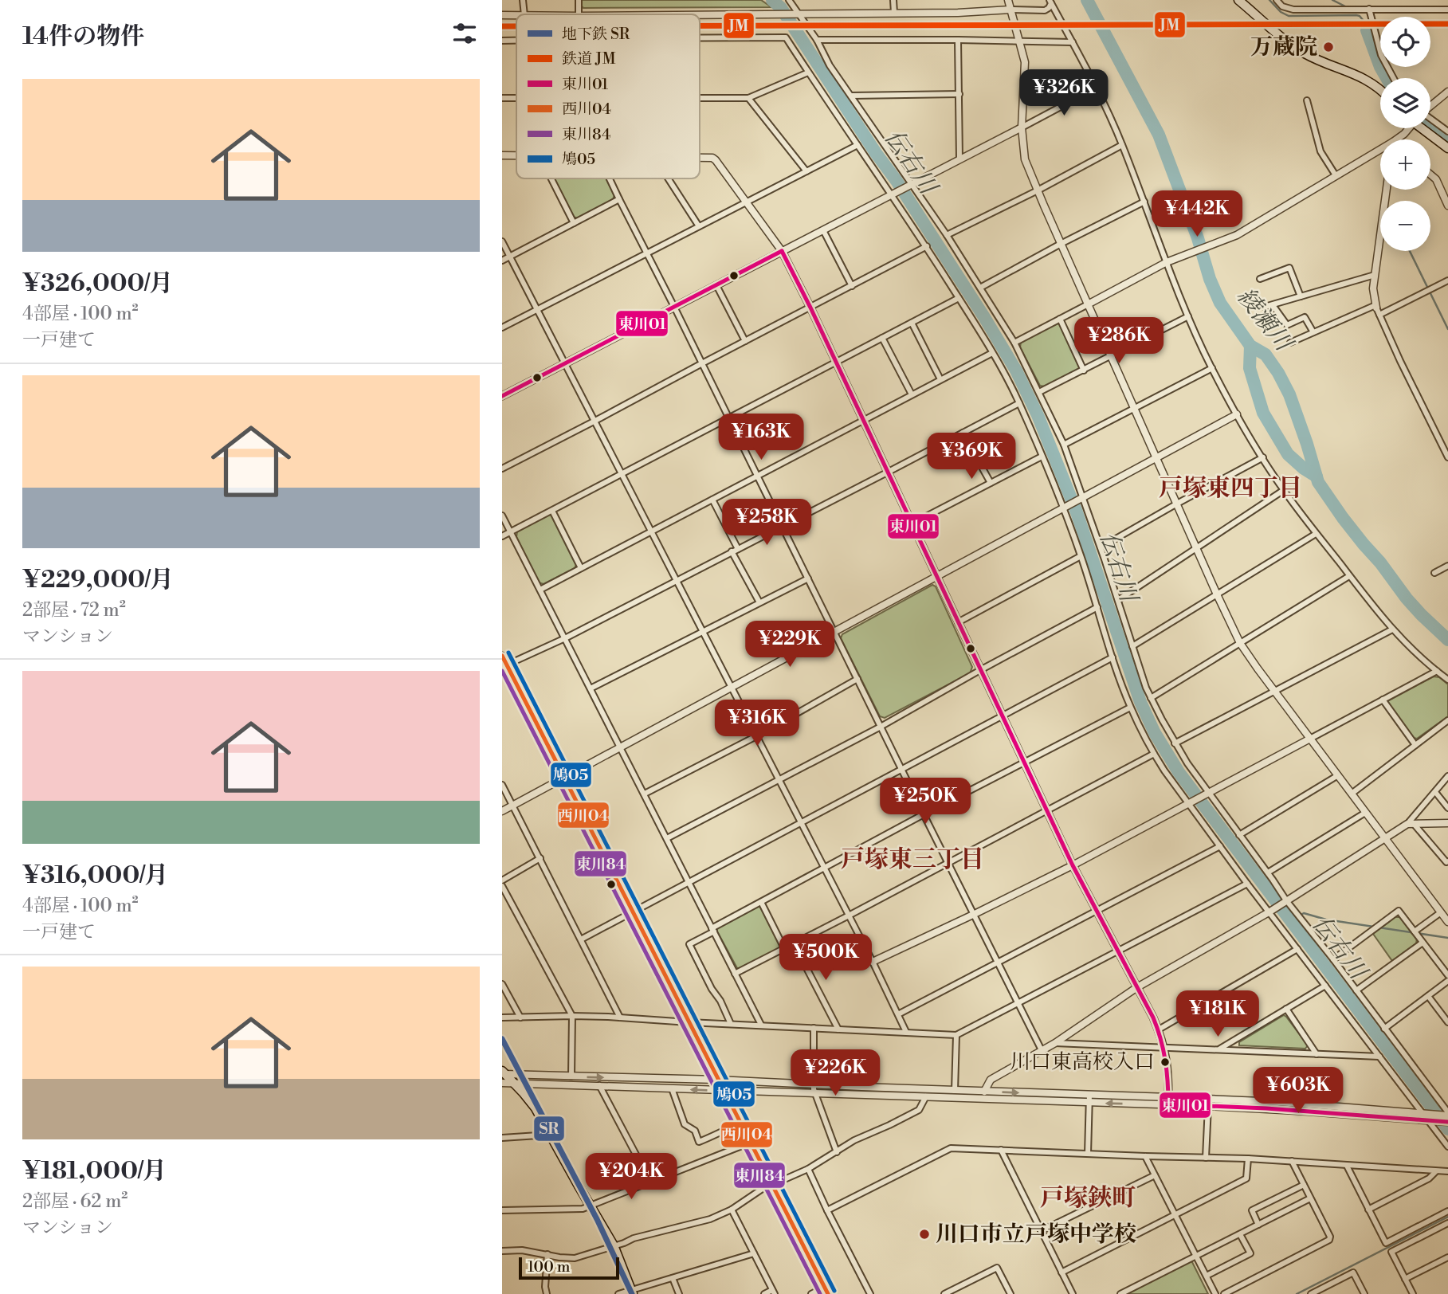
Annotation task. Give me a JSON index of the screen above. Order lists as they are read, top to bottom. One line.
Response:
{"districts":["戸塚東四丁目","戸塚東三丁目","戸塚鋏町"],"water":["伝右川","綾瀬川"],"places":["万蔵院","川口東高校入口","川口市立戸塚中学校"],"lines":["rail line JM","transit line 東川01","transit line 鳩05","transit line 西川04","transit line 東川84","metro line SR"],"legend":["地下鉄 SR","鉄道 JM","東川01","西川04","東川84","鳩05"],"scale_bar":"100 m","page":{"heading":"14件の物件","map_buttons":["+","−"],"list":[{"name":"¥326,000/月","note":"4部屋 · 100 m² · 一戸建て"},{"name":"¥229,000/月","note":"2部屋 · 72 m² · マンション"},{"name":"¥316,000/月","note":"4部屋 · 100 m² · 一戸建て"},{"name":"¥181,000/月","note":"2部屋 · 62 m² · マンション"}],"price":["¥326K","¥442K","¥286K","¥163K","¥369K","¥258K","¥229K","¥316K","¥250K","¥500K","¥181K","¥226K","¥603K","¥204K"],"scale":"100 m"}}
